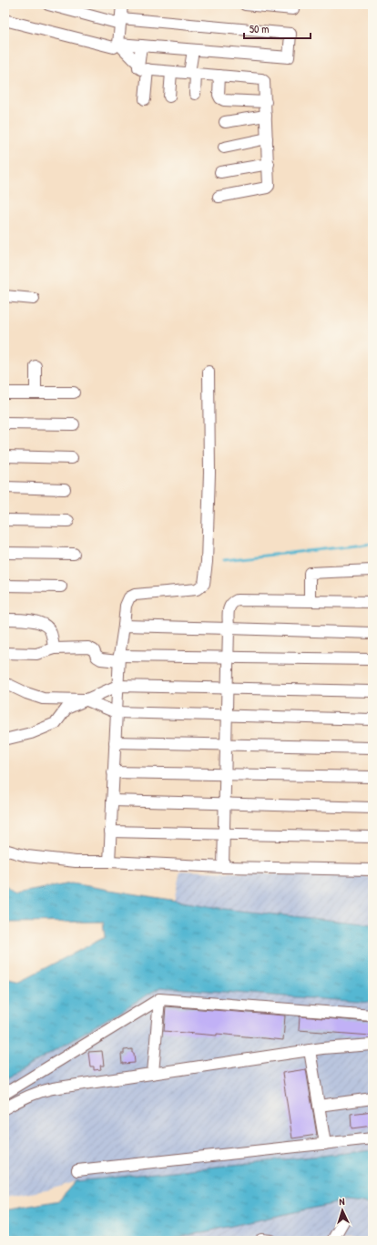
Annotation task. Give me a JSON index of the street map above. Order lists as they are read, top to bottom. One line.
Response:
{"scale_bar":"50 m","north":"top"}
